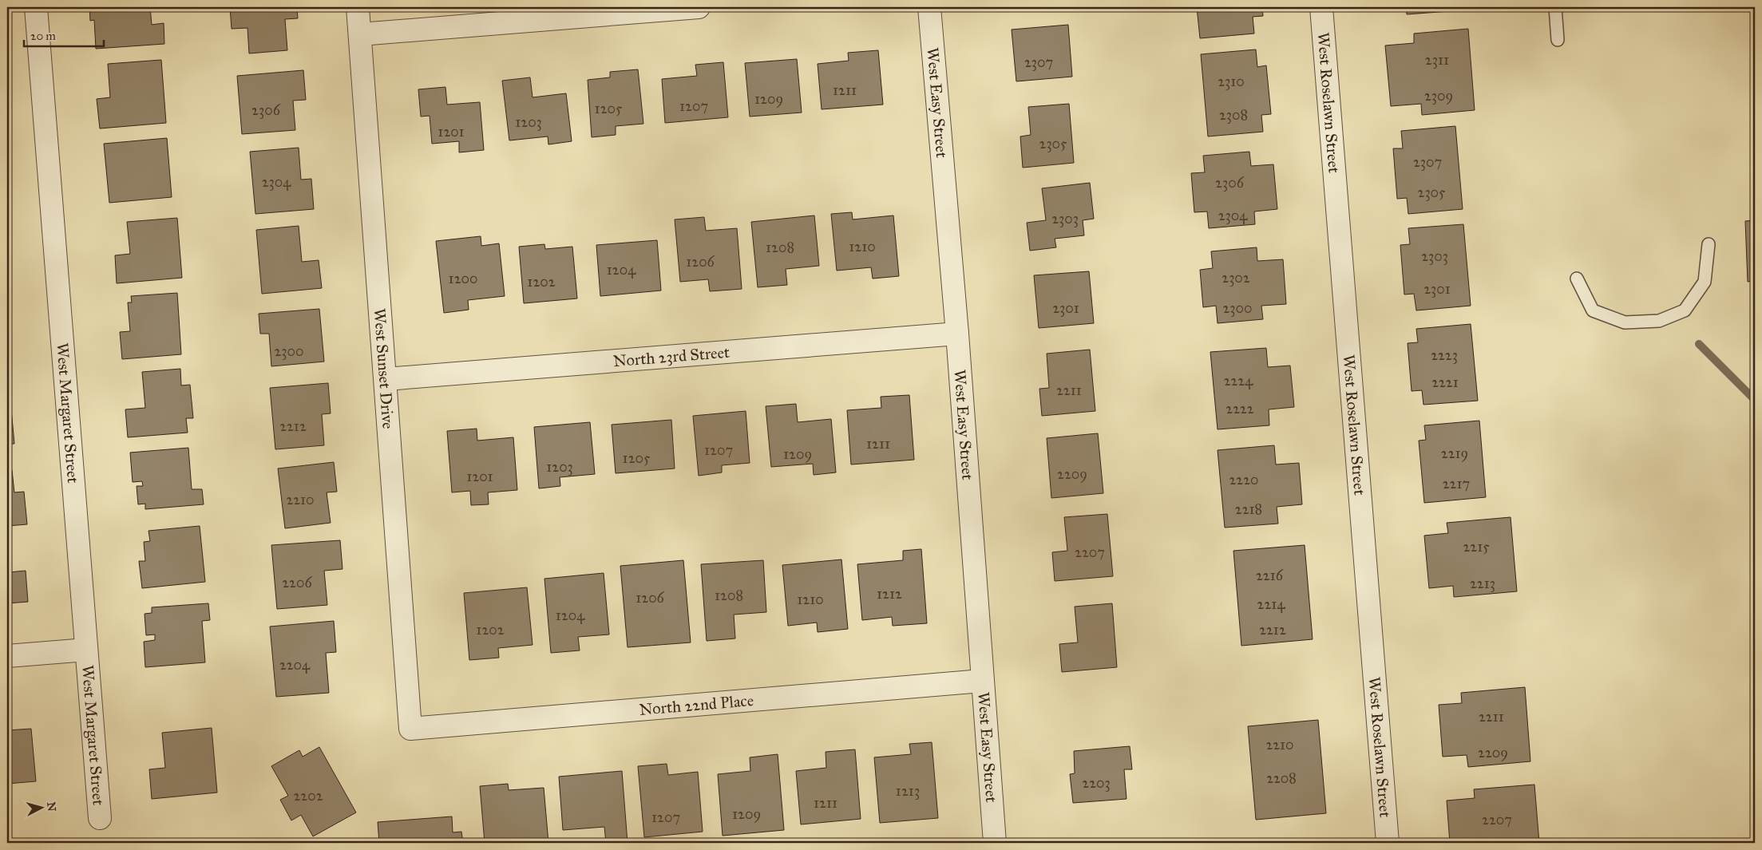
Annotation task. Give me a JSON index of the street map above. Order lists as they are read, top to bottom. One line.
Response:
{"streets":{"street":["West Easy Street","West Roselawn Street","North 23rd Street","West Sunset Drive","West Margaret Street","North 22nd Place"]},"crossings":[["West Easy Street","North 23rd Street"],["West Easy Street","North 22nd Place"],["North 23rd Street","West Sunset Drive"],["West Sunset Drive","North 22nd Place"]],"house_numbers":["2311","2307","2310","1211","2309","1209","1207","1205","2306","2308","1203","1201","2305","2307","2304","2306","2305","2304","2303","1210","1208","2303","1206","1204","2302","1200","1202","2301","2301","2300","2300","2223","2224","2221","2211","2222","2212","1211","1207","2219","1209","1205","1203","2209","1201","2220","2217","2210","2218","2215","2207","2216","2206","2213","1212","1208","1206","1210","2214","1204","1202","2212","2204","2211","2210","2209","2208","2203","1213","2202","1211","1209","1207","2207"],"scale_bar":"20 m","north":"right"}
